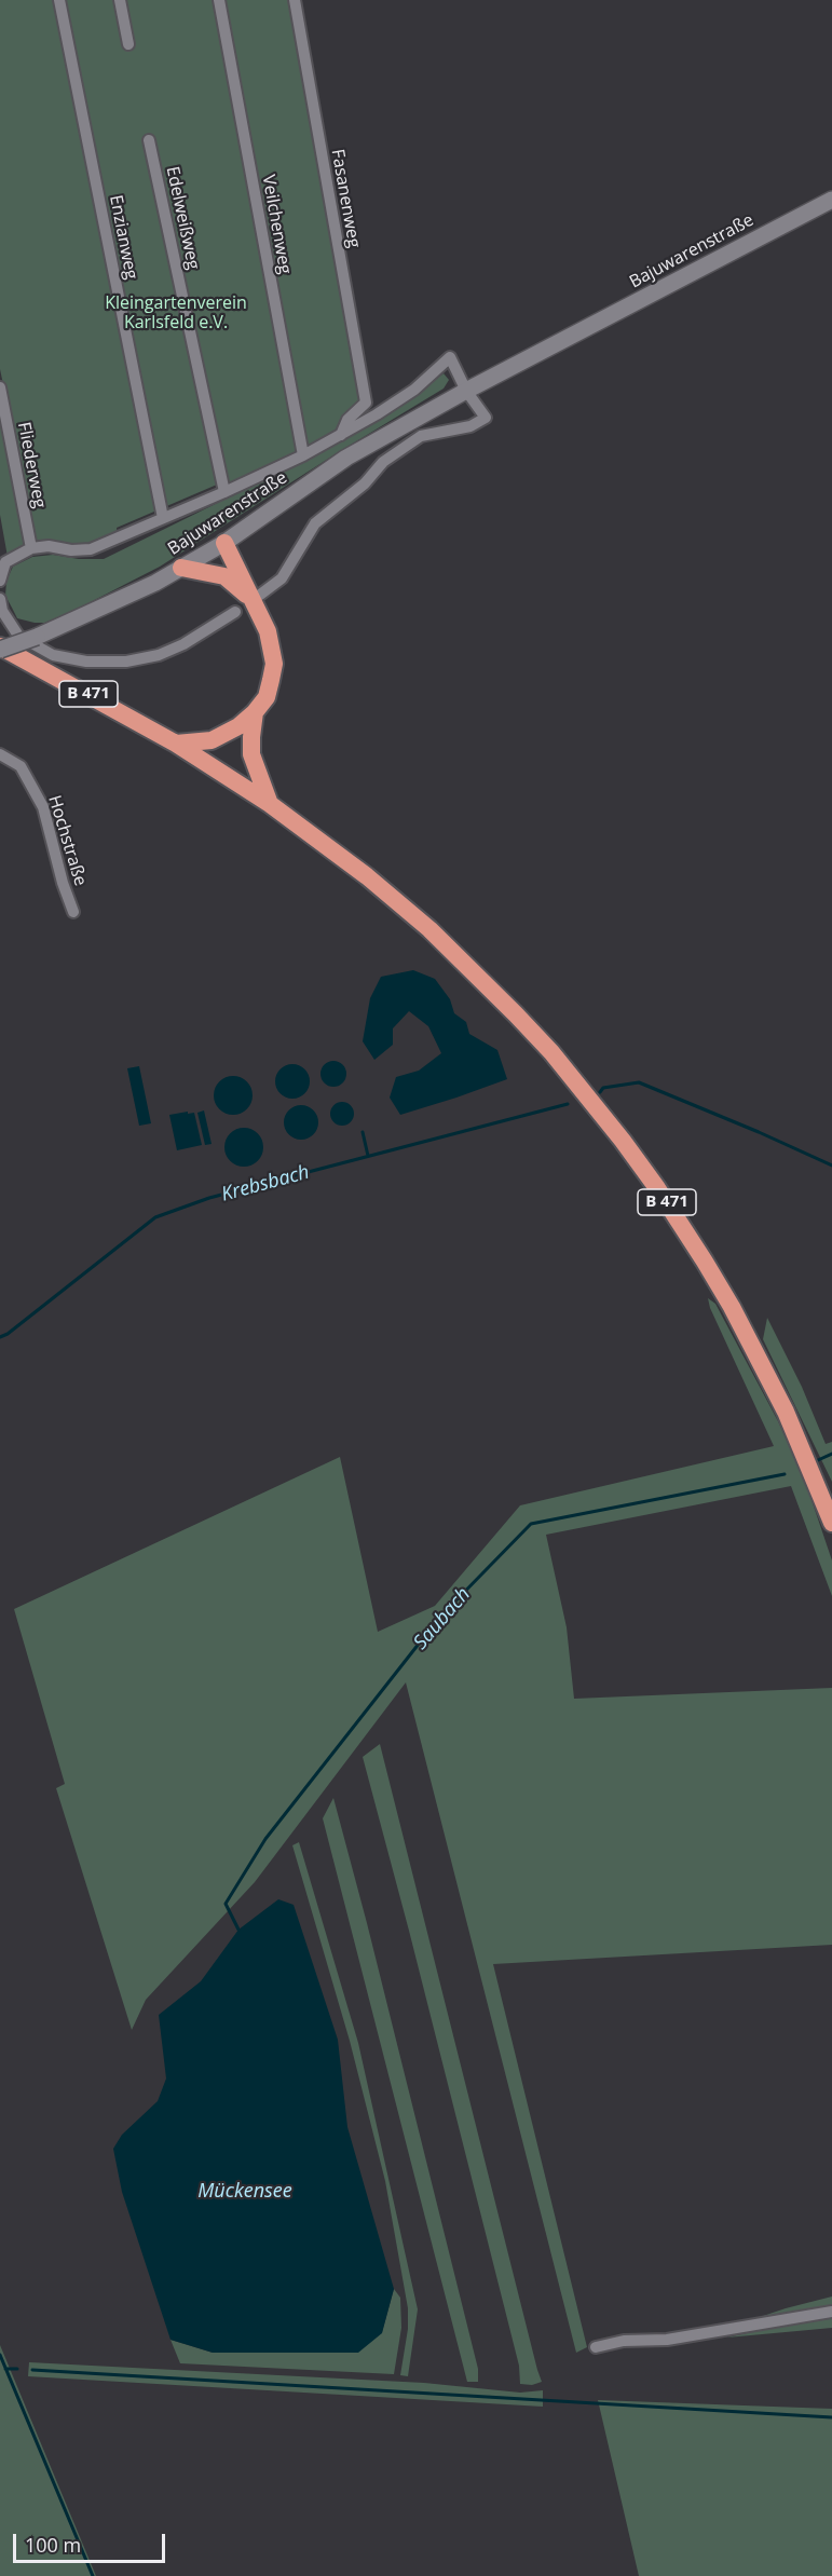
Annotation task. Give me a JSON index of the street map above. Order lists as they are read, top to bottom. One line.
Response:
{"streets":{"highway":["B 471"],"main road":["Bajuwarenstraße"],"street":["Fasanenweg","Edelweißweg","Veilchenweg","Enzianweg","Fliederweg","Hochstraße"]},"crossings":[["Fasanenweg","Bajuwarenstraße"],["Edelweißweg","Bajuwarenstraße"],["Veilchenweg","Bajuwarenstraße"],["Enzianweg","Bajuwarenstraße"],["Bajuwarenstraße","Fliederweg"],["Bajuwarenstraße","B 471"]],"water":["Krebsbach","Saubach","Mückensee"],"parks":["Kleingartenverein Karlsfeld e.V."],"scale_bar":"100 m"}
